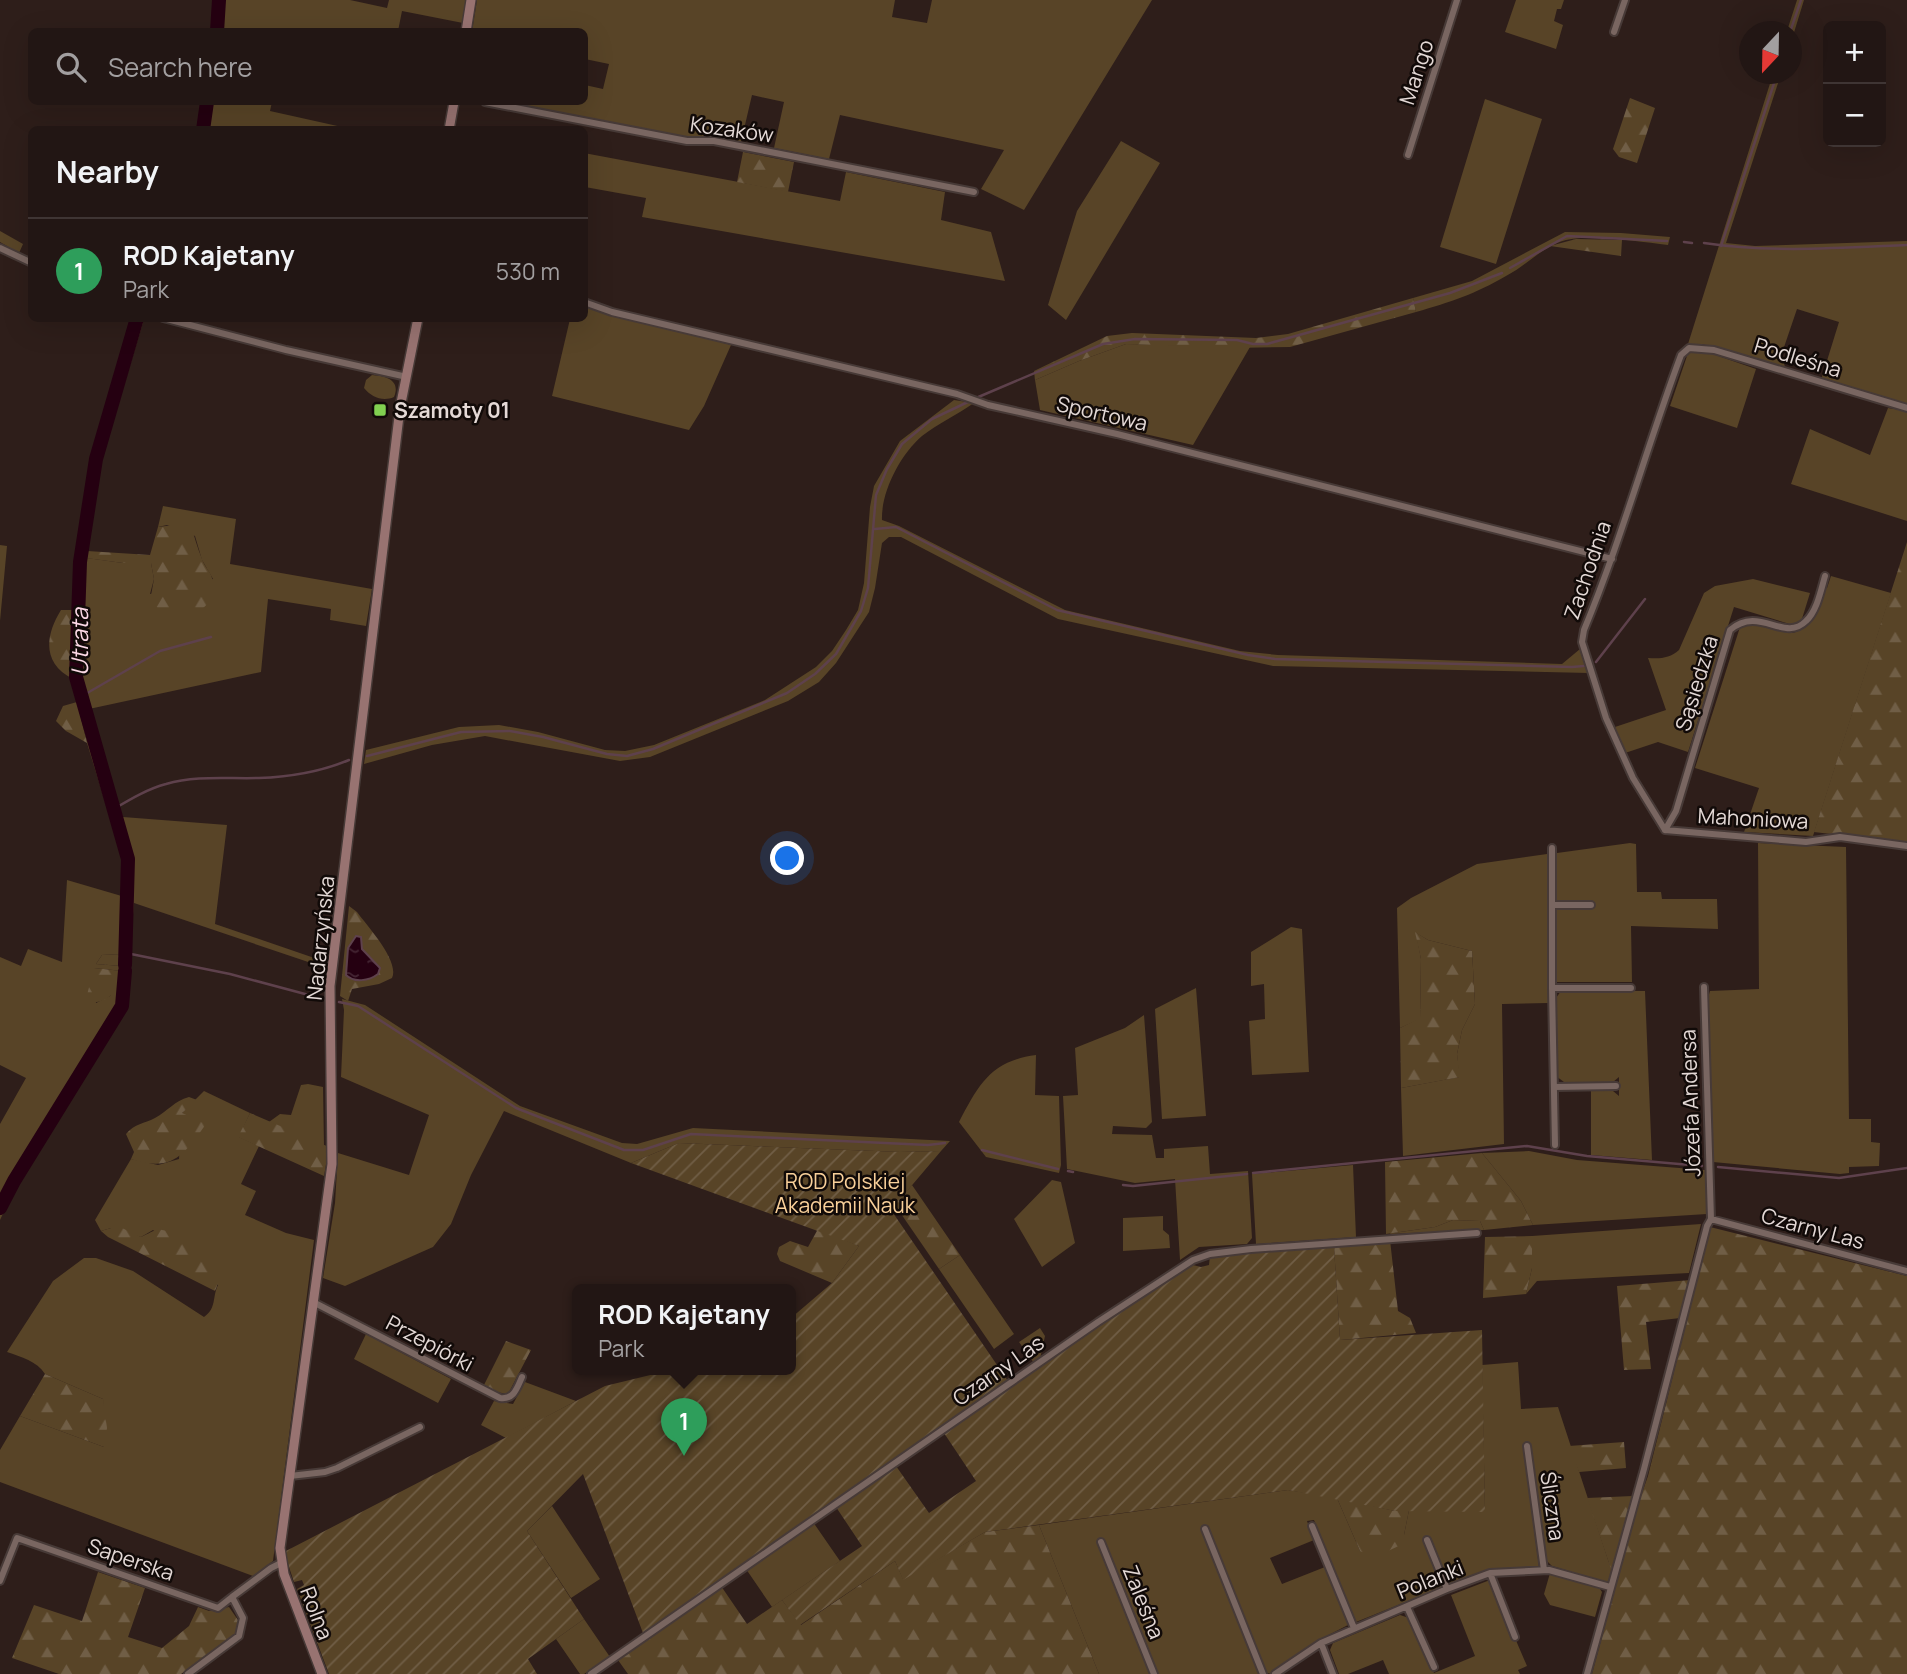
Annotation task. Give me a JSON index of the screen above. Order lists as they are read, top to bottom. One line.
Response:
{"streets":{"street":["Mango","Kozaków","Podleśna","Sportowa","Zachodnia","Sąsiedzka","Mahoniowa","Nadarzyńska","Józefa Andersa","Czarny Las","Przepiórki","Śliczna","Saperska","Polanki","Zaleśna","Rolna"]},"crossings":[["Podleśna","Zachodnia"],["Sportowa","Zachodnia"],["Zachodnia","Sąsiedzka"],["Zachodnia","Mahoniowa"],["Sąsiedzka","Mahoniowa"],["Nadarzyńska","Przepiórki"],["Nadarzyńska","Rolna"],["Józefa Andersa","Czarny Las"],["Józefa Andersa","Polanki"],["Śliczna","Polanki"]],"water":["Utrata"],"parks":["ROD Polskiej Akademii Nauk"],"places":{"transit":["Szamoty 01"]},"north":"bottom","page":{"map_buttons":["+","−"],"search":"Search here","heading":"Nearby","list":[{"mark":"1","name":"ROD Kajetany","note":"Park","value":"530 m"}],"popup":["ROD Kajetany","Park"],"pins":"1"}}
